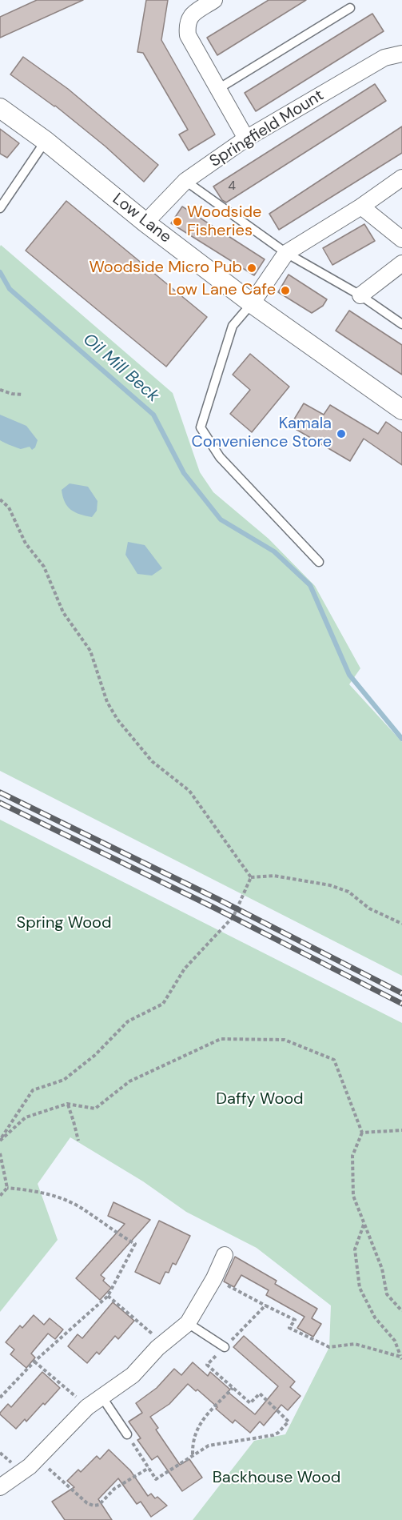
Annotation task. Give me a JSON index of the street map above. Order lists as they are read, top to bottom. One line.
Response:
{"streets":{"street":["Springfield Mount","Low Lane"]},"crossings":[["Springfield Mount","Low Lane"]],"water":["Oil Mill Beck"],"parks":["Spring Wood","Daffy Wood","Backhouse Wood"],"places":["Woodside Fisheries","Woodside Micro Pub","Low Lane Cafe","Kamala Convenience Store"],"house_numbers":["4"]}
